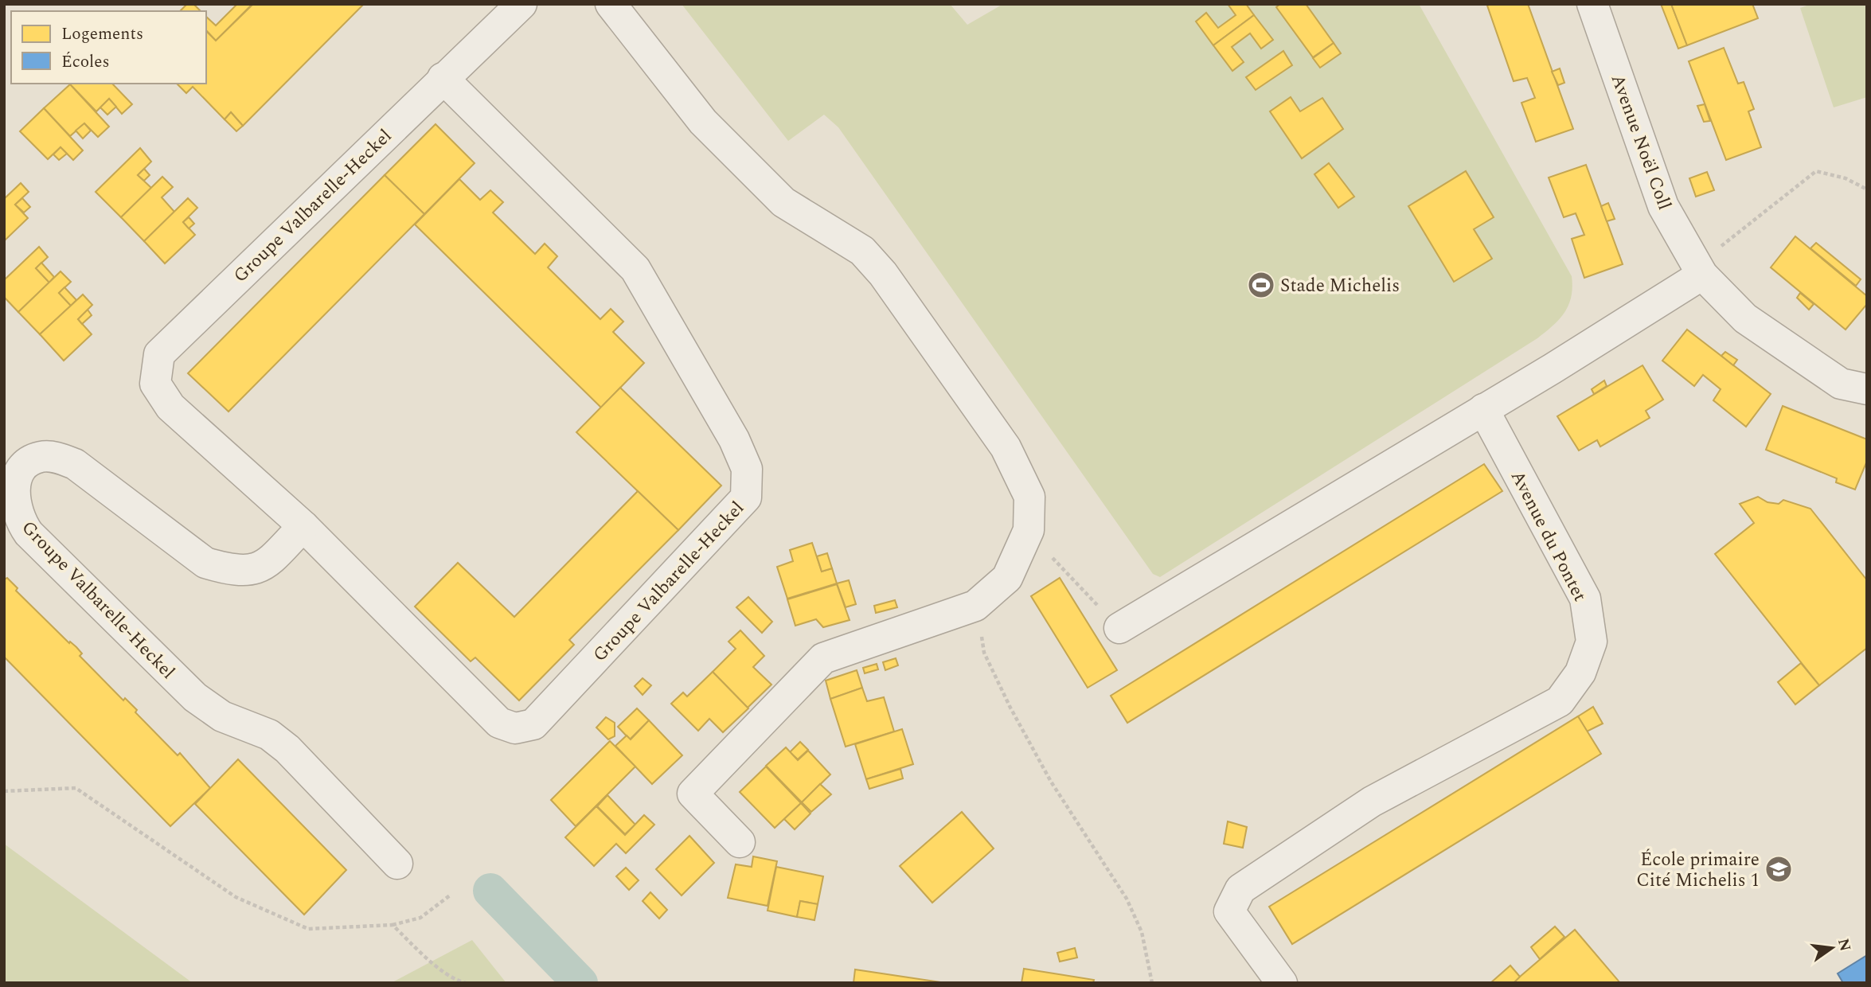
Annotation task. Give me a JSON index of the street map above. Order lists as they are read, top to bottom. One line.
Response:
{"streets":{"street":["Avenue Noël Coll","Groupe Valbarelle-Heckel","Avenue du Pontet"]},"places":{"sports":["Stade Michelis"],"school or university":["École primaire Cité Michelis 1"]},"legend":["Logements","Écoles"],"north":"right"}
